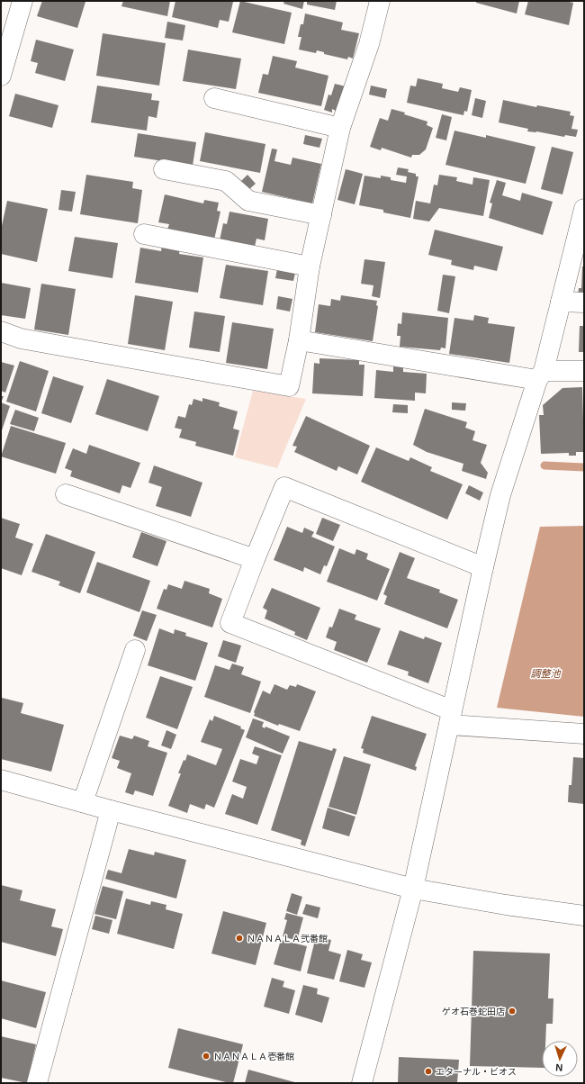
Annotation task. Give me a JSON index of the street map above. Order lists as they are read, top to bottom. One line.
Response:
{"water":["調整池"],"places":["ＮＡＮＡＬＡ弐番館","ゲオ石巻蛇田店","ＮＡＮＡＬＡ壱番館","エターナル・ビオス"],"north":"bottom"}
